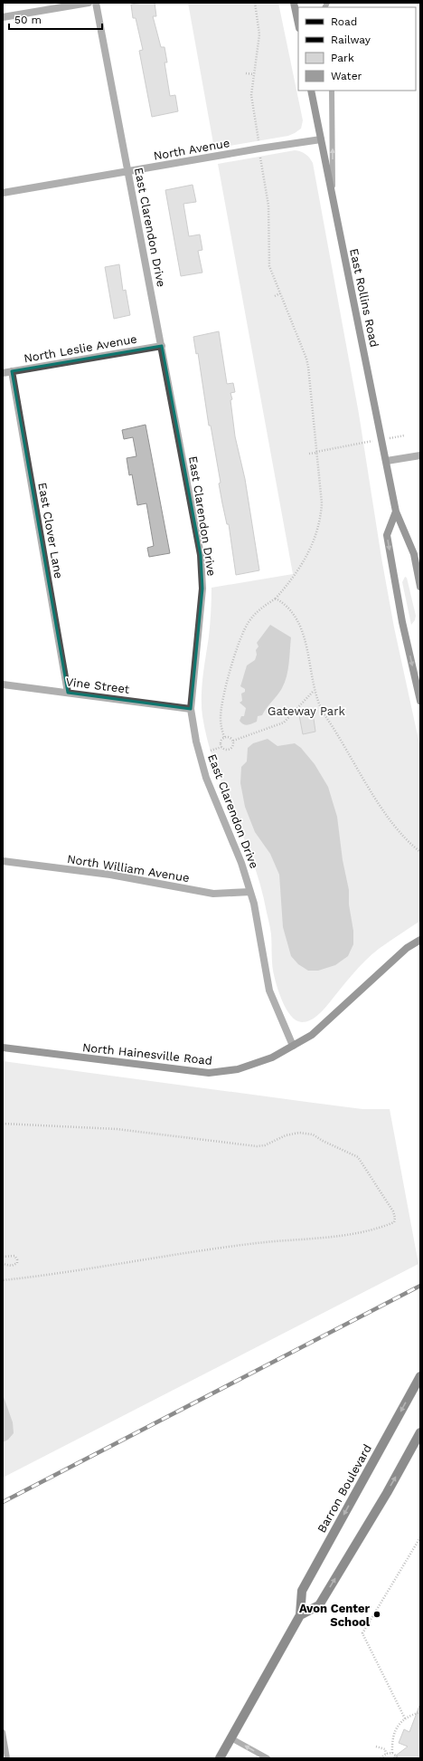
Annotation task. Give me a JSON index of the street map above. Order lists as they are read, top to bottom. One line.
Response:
{"streets":{"main road":["East Rollins Road","North Hainesville Road","Barron Boulevard"],"street":["North Avenue","East Clarendon Drive","North Leslie Avenue","East Clover Lane","Vine Street","North William Avenue"]},"crossings":[["North Avenue","East Clarendon Drive"],["North Avenue","East Rollins Road"],["East Clarendon Drive","North Leslie Avenue"],["East Clarendon Drive","Vine Street"],["East Clarendon Drive","North William Avenue"],["East Clarendon Drive","North Hainesville Road"],["North Leslie Avenue","East Clover Lane"],["East Clover Lane","Vine Street"]],"parks":["Gateway Park"],"places":["Avon Center School"],"legend":["Road","Railway","Park","Water"],"scale_bar":"50 m"}
